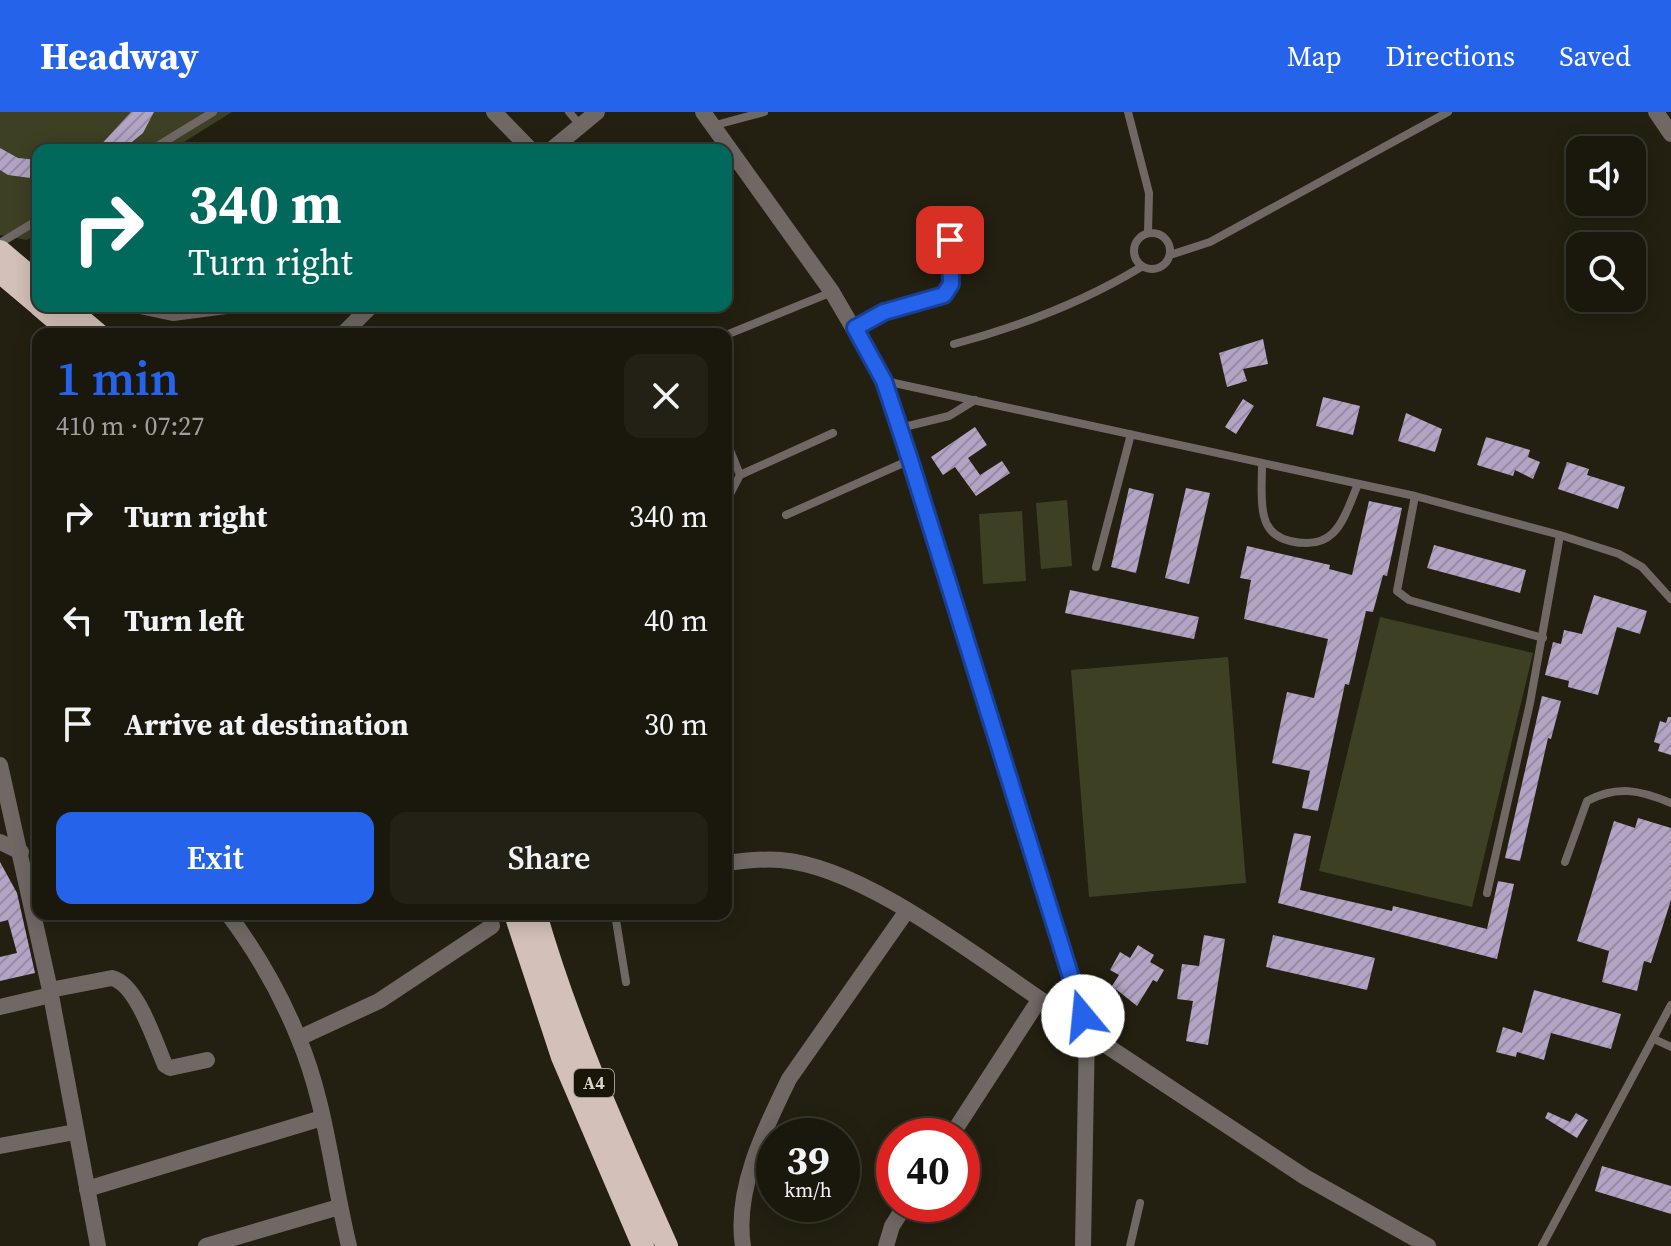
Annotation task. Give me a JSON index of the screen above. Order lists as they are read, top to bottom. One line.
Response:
{"streets":{"highway":["A4"]},"page":{"header":"Headway","nav":["Map","Directions","Saved"],"turn":["340 m","Turn right"],"heading":["1 min","410 m · 07:27"],"list":[{"name":"Turn right","value":"340 m"},{"name":"Turn left","value":"40 m"},{"name":"Arrive at destination","value":"30 m"}],"buttons":["Exit","Share"],"speed":"39 km/h","limit":"40"}}
